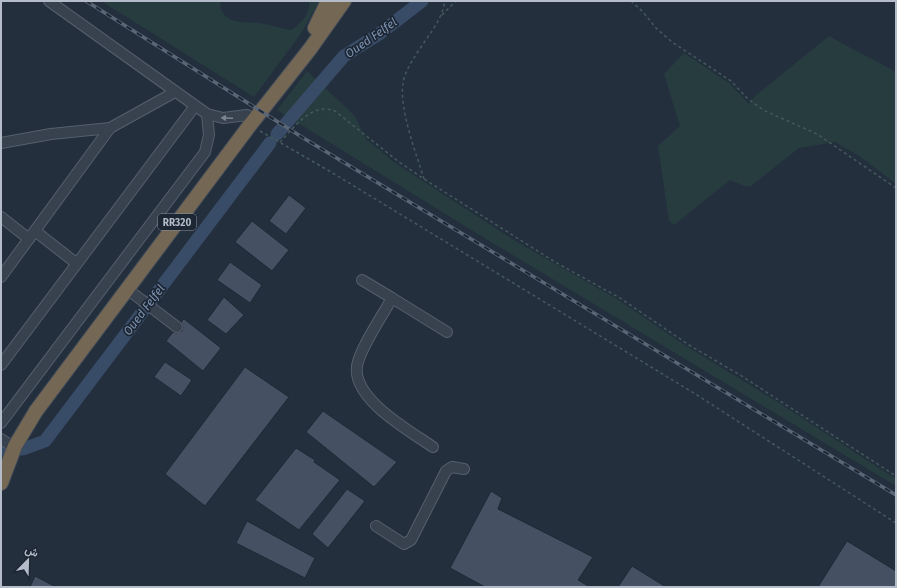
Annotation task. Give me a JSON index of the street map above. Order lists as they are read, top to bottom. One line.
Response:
{"streets":{"highway":["RR320"]},"water":["Oued Felfel"],"north":"top right"}
